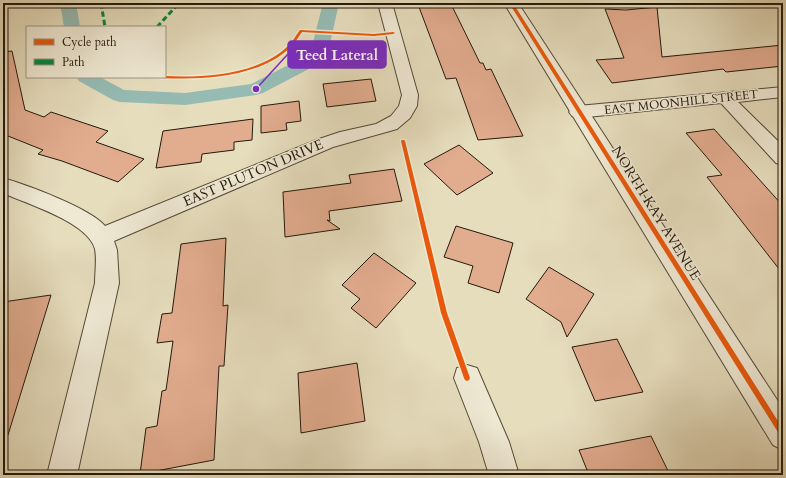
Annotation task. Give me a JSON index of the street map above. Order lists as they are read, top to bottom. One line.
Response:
{"streets":{"street":["EAST MOONHILL STREET","EAST PLUTON DRIVE","NORTH KAY AVENUE"]},"crossings":[["EAST MOONHILL STREET","NORTH KAY AVENUE"]],"places":["Teed Lateral"],"legend":["Cycle path","Path"]}
